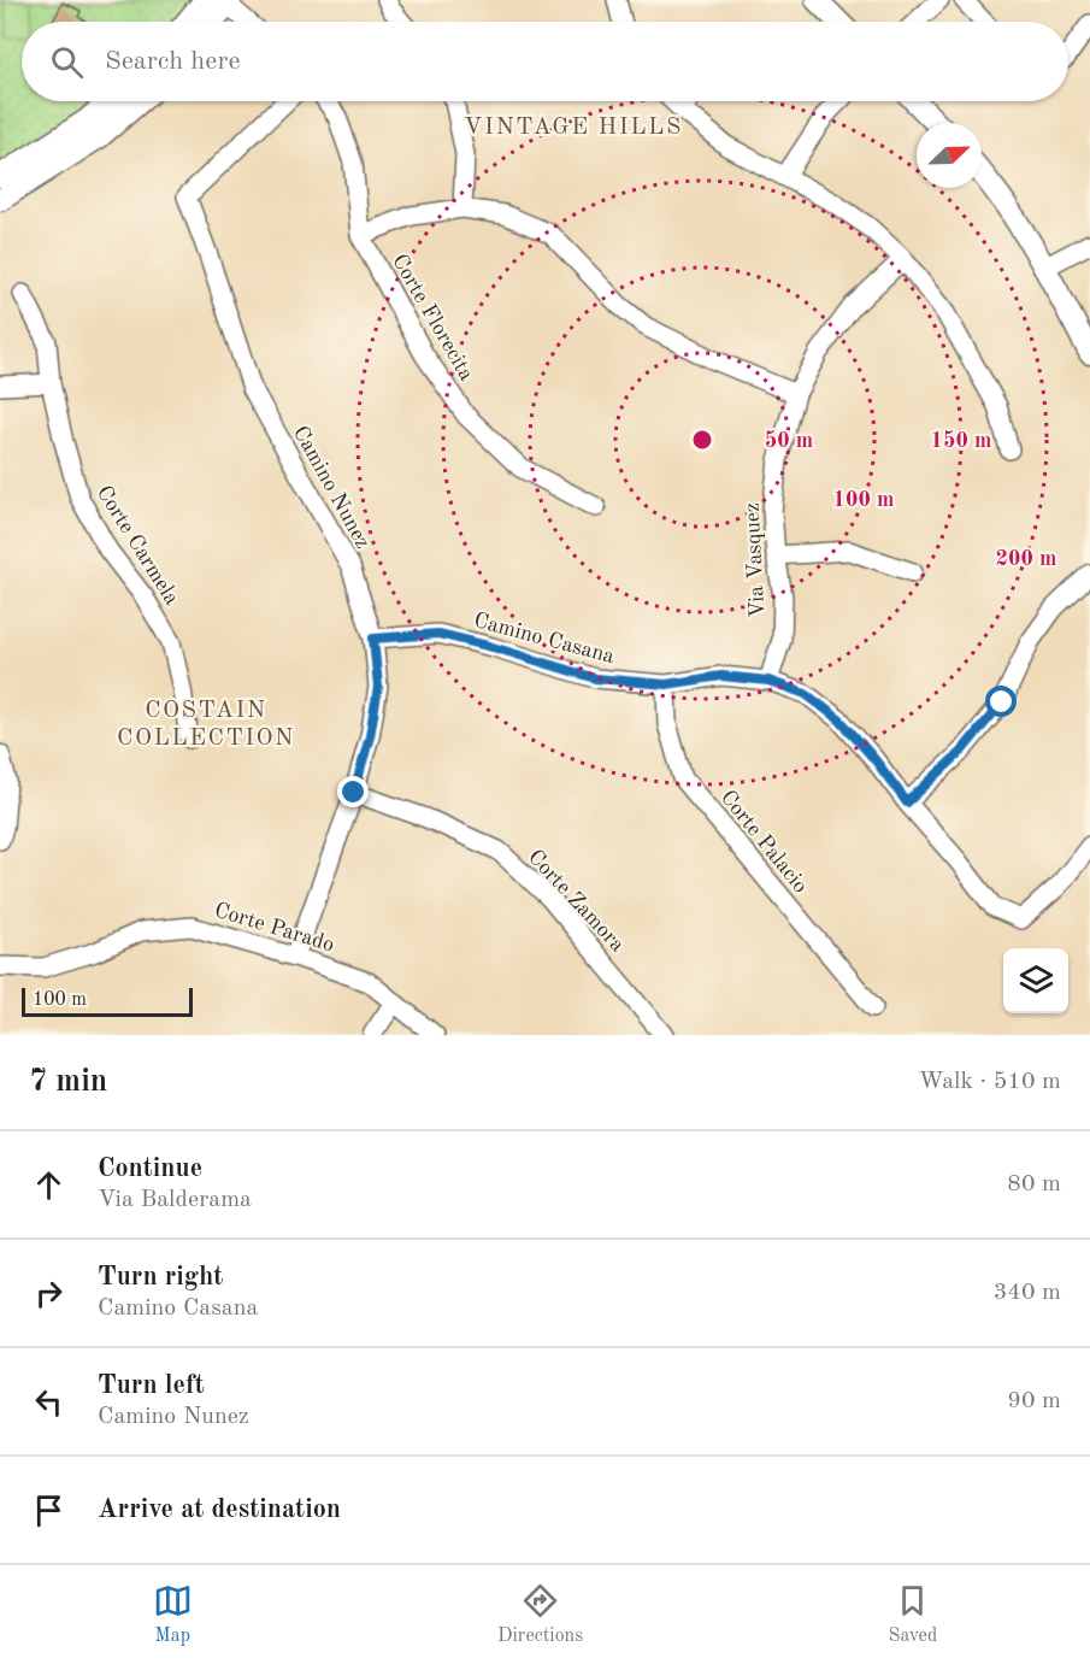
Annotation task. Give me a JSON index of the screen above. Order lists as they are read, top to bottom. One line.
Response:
{"streets":{"street":["Corte Florecita","Camino Nunez","Corte Carmela","Via Vasquez","Camino Casana","Corte Palacio","Corte Zamora","Corte Parado"]},"crossings":[["Camino Nunez","Camino Casana"],["Camino Nunez","Corte Zamora"],["Camino Nunez","Corte Parado"],["Via Vasquez","Camino Casana"],["Camino Casana","Corte Palacio"]],"districts":["VINTAGE HILLS","COSTAIN COLLECTION"],"scale_bar":"100 m","north":"top right","page":{"search":"Search here","scale":"100 m","heading":["7 min","Walk · 510 m"],"list":[["Continue","Via Balderama","80 m"],["Turn right","Camino Casana","340 m"],["Turn left","Camino Nunez","90 m"],"Arrive at destination"],"nav":["Map","Directions","Saved"]},"rings":["50 m","150 m","100 m","200 m"]}
